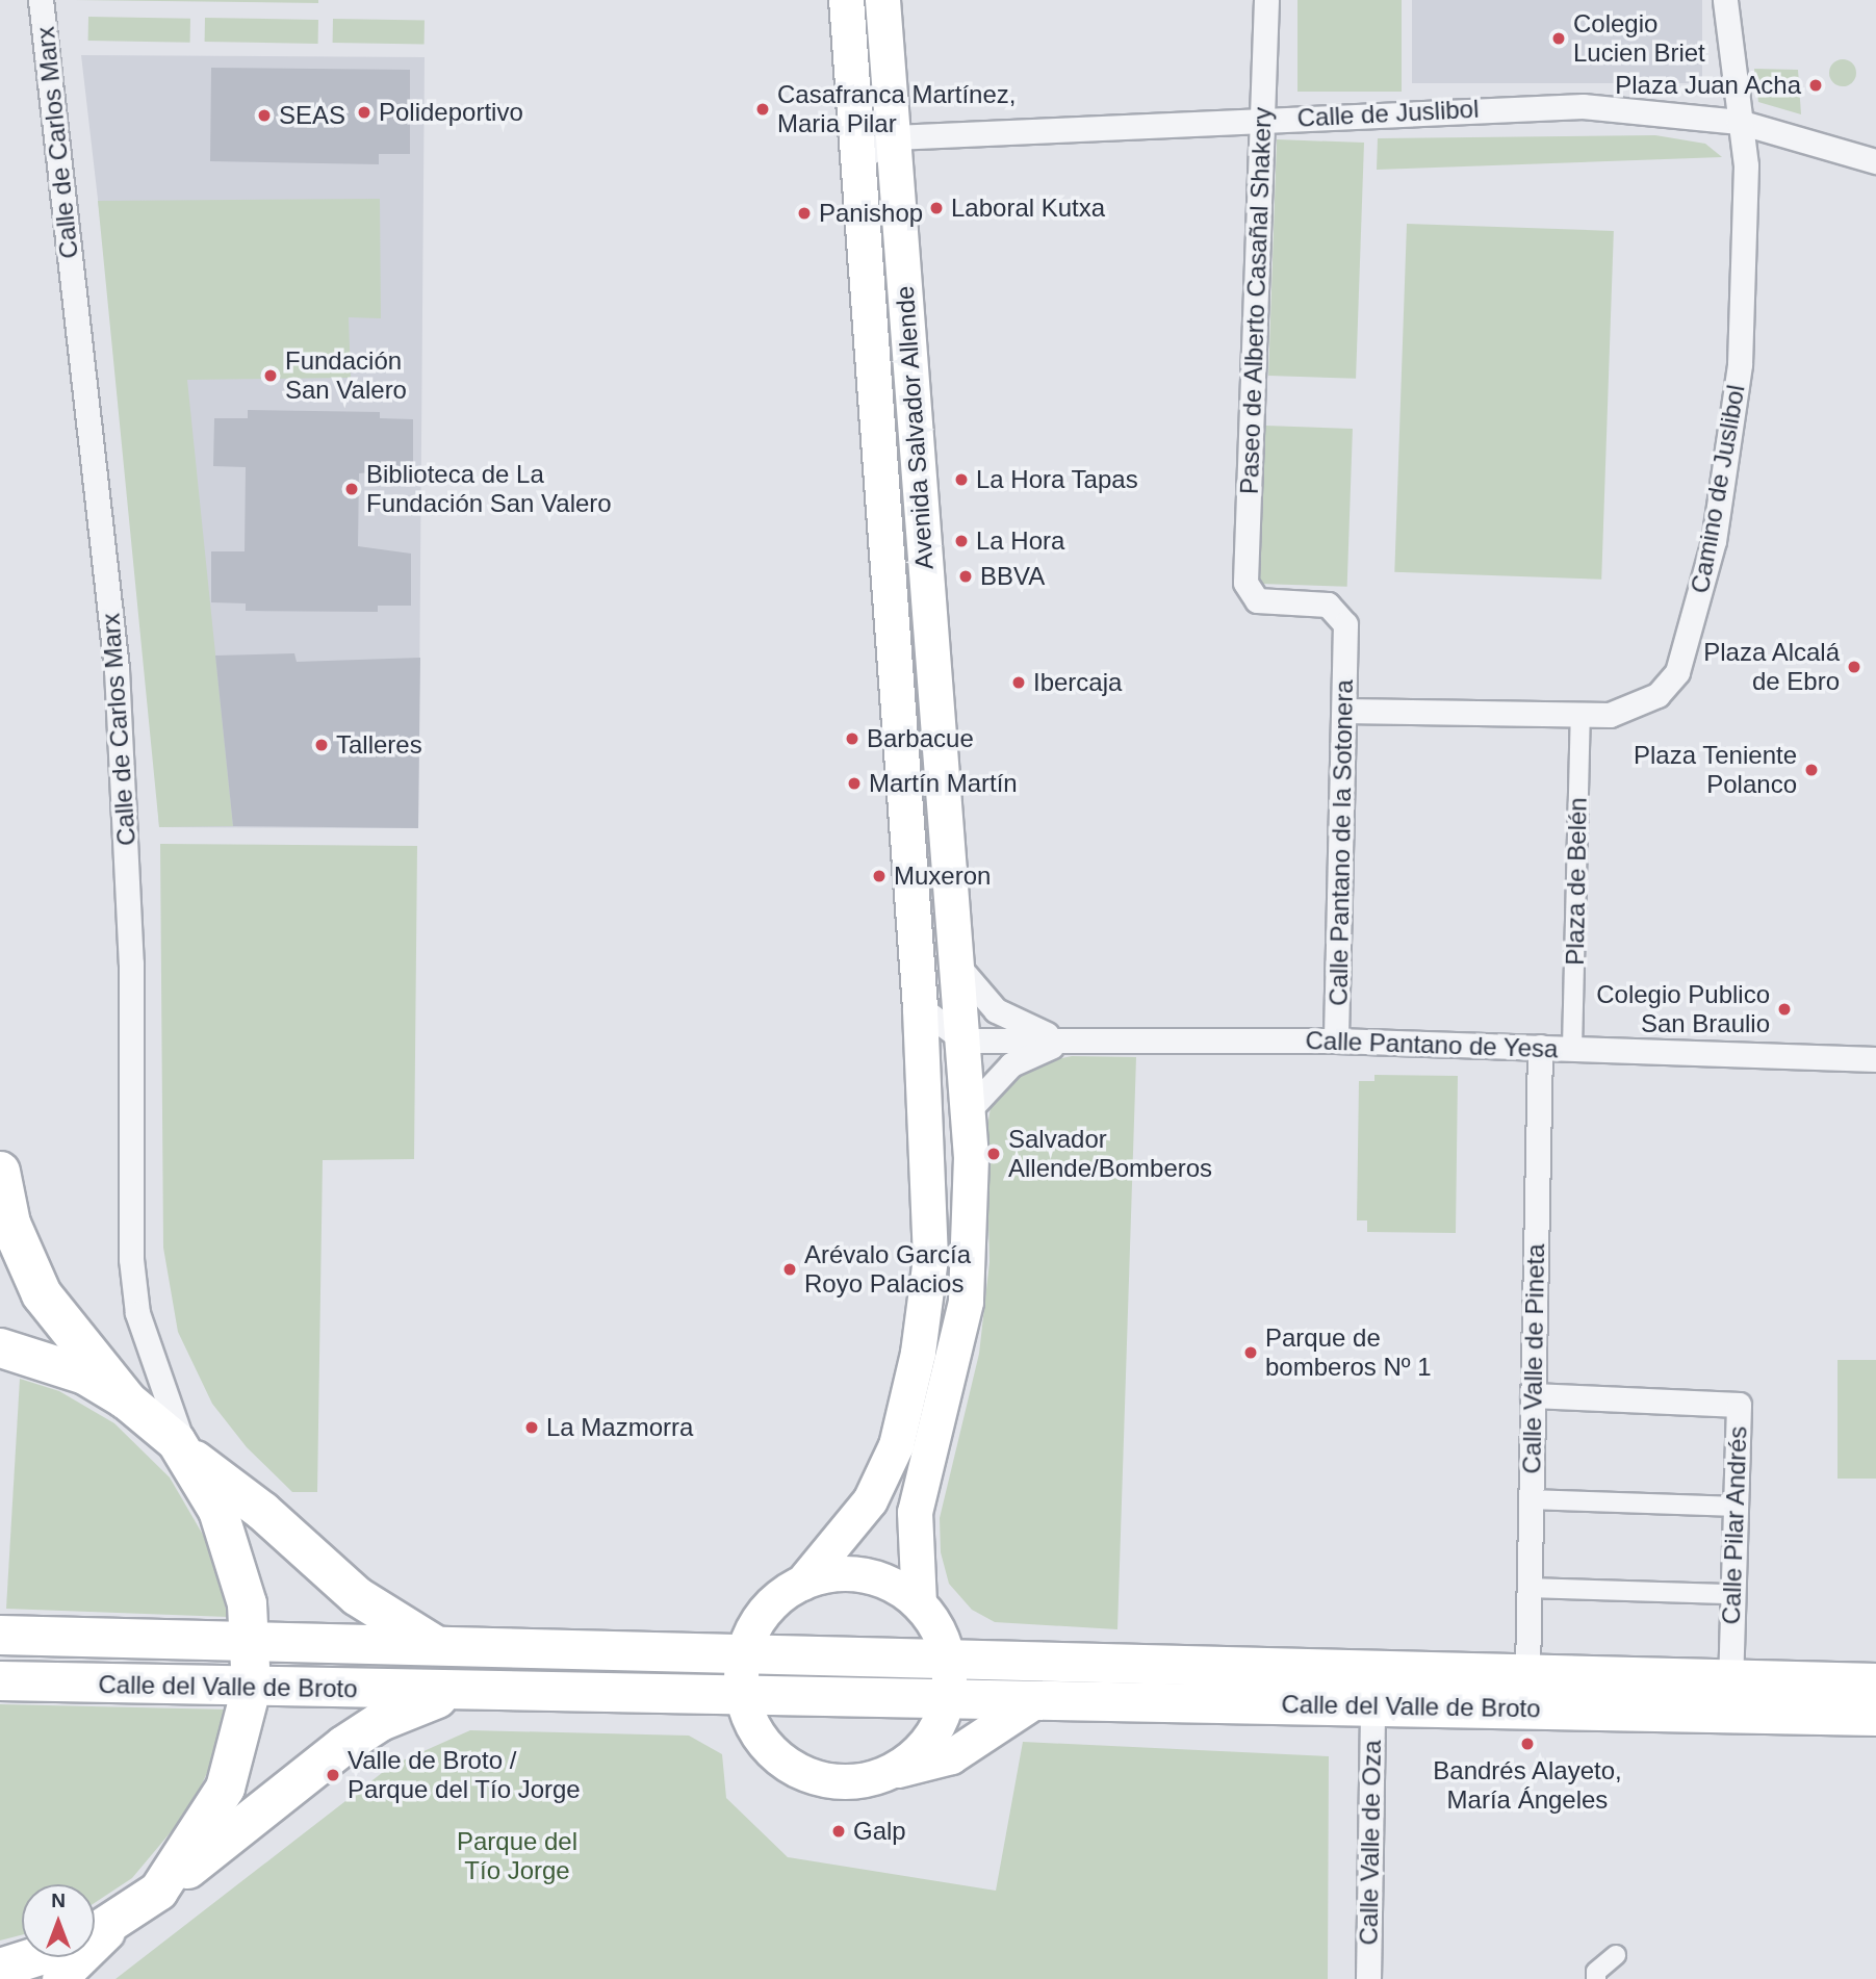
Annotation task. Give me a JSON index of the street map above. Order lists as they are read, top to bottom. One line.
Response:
{"streets":{"main road":["Avenida Salvador Allende","Calle del Valle de Broto"],"street":["Calle de Juslibol","Calle de Carlos Marx","Paseo de Alberto Casañal Shakery","Camino de Juslibol","Calle Pantano de la Sotonera","Plaza de Belén","Calle Pantano de Yesa","Calle Valle de Pineta","Calle Pilar Andrés","Calle Valle de Oza"]},"crossings":[["Calle de Juslibol","Paseo de Alberto Casañal Shakery"],["Calle de Juslibol","Avenida Salvador Allende"],["Calle de Juslibol","Camino de Juslibol"],["Paseo de Alberto Casañal Shakery","Calle Pantano de la Sotonera"],["Avenida Salvador Allende","Calle Pantano de Yesa"],["Camino de Juslibol","Calle Pantano de la Sotonera"],["Camino de Juslibol","Plaza de Belén"],["Calle Pantano de la Sotonera","Calle Pantano de Yesa"],["Plaza de Belén","Calle Pantano de Yesa"],["Calle Pantano de Yesa","Calle Valle de Pineta"],["Calle Valle de Pineta","Calle Pilar Andrés"],["Calle Valle de Pineta","Calle del Valle de Broto"],["Calle Pilar Andrés","Calle del Valle de Broto"],["Calle del Valle de Broto","Calle Valle de Oza"]],"parks":["Parque del Tío Jorge"],"places":["Colegio Lucien Briet","Plaza Juan Acha","Casafranca Martínez, Maria Pilar","Polideportivo","SEAS","Laboral Kutxa","Panishop","Fundación San Valero","La Hora Tapas","Biblioteca de La Fundación San Valero","La Hora","BBVA","Plaza Alcalá de Ebro","Ibercaja","Barbacue","Talleres","Plaza Teniente Polanco","Martín Martín","Muxeron","Colegio Publico San Braulio","Salvador Allende/Bomberos","Arévalo García Royo Palacios","Parque de bomberos Nº 1","La Mazmorra","Bandrés Alayeto, María Ángeles","Valle de Broto / Parque del Tío Jorge","Galp"],"north":"top"}
